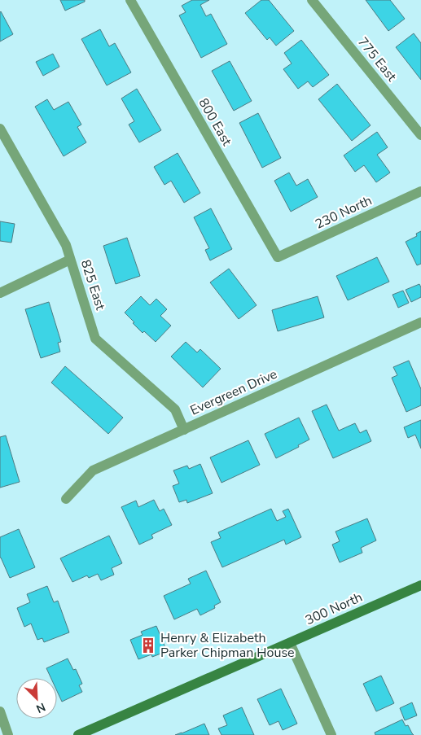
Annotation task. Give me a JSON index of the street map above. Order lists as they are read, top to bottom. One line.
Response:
{"streets":{"street":["775 East","800 East","230 North","825 East","Evergreen Drive","300 North"]},"crossings":[["800 East","230 North"],["825 East","Evergreen Drive"]],"places":{"building":["Henry & Elizabeth Parker Chipman House"]},"north":"bottom right"}
